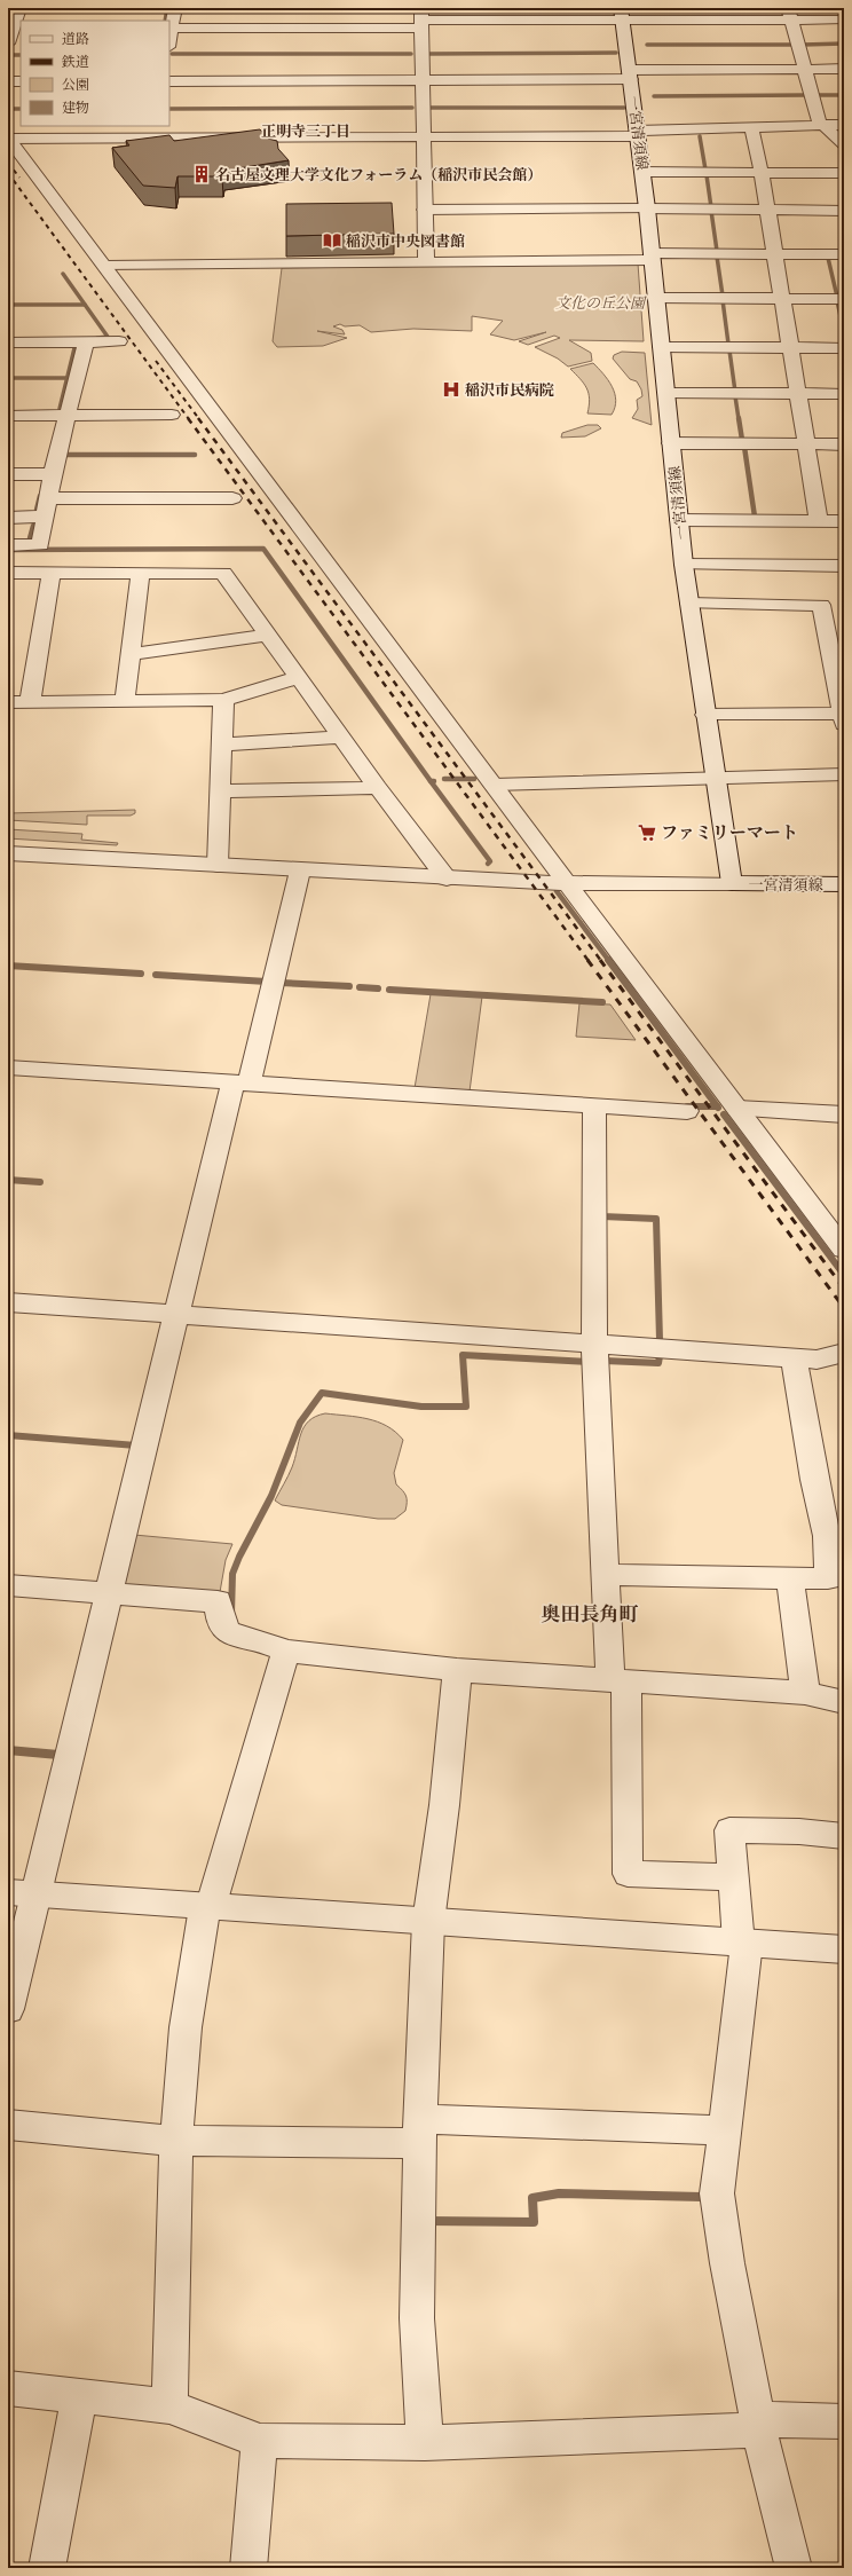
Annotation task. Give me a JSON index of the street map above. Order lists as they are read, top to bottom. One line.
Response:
{"streets":{"street":["一宮清須線"]},"districts":["正明寺三丁目","奥田長角町"],"parks":["文化の丘公園"],"places":{"building":["名古屋文理大学文化フォーラム（稲沢市民会館）"],"library":["稲沢市中央図書館"],"hospital":["稲沢市民病院"],"supermarket":["ファミリーマート"]},"legend":["道路","鉄道","公園","建物"]}
